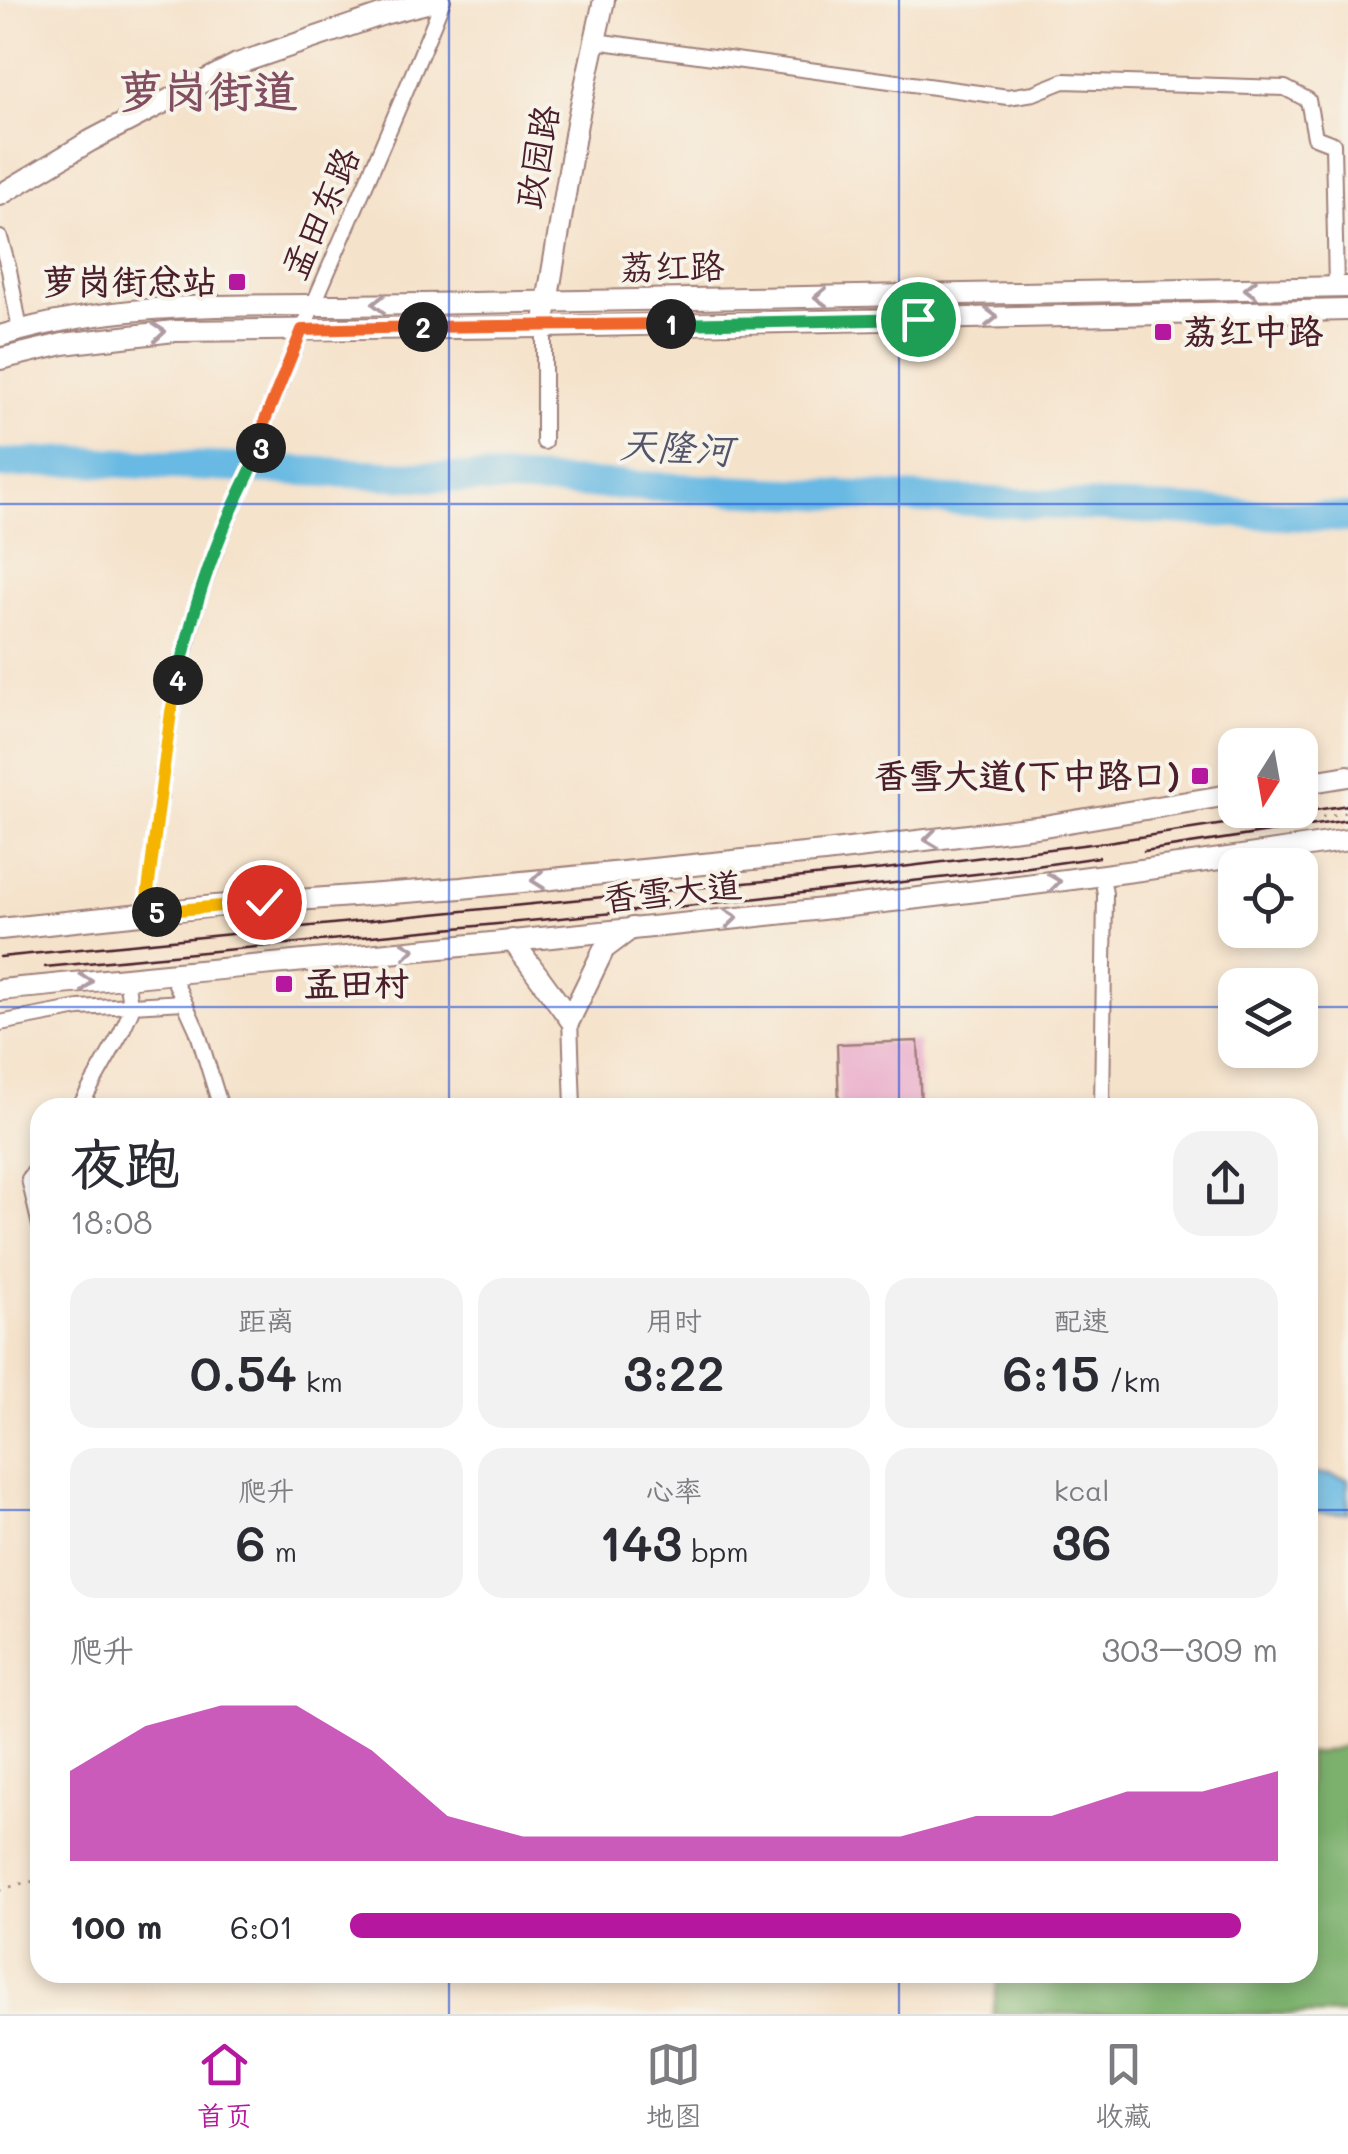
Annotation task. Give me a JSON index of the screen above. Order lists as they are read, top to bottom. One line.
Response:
{"streets":{"main road":["政园路","荔红路","香雪大道"],"street":["孟田东路"]},"crossings":[["政园路","荔红路"],["孟田东路","荔红路"],["孟田东路","香雪大道"]],"districts":["萝岗街道"],"water":["天隆河"],"places":{"transit":["萝岗街总站","荔红中路","香雪大道(下中路口)","孟田村"]},"north":"bottom","page":{"pins":["1","2","3","4","5"],"heading":["夜跑","18:08"],"stats":[["距离","0.54 km"],["用时","3:22"],["配速","6:15 /km"],["爬升","6 m"],["心率","143 bpm"],["kcal","36"]],"chart":["爬升","303–309 m"],"list":[{"name":"100 m","note":"6:01"}],"tabs":["首页","地图","收藏"]}}
